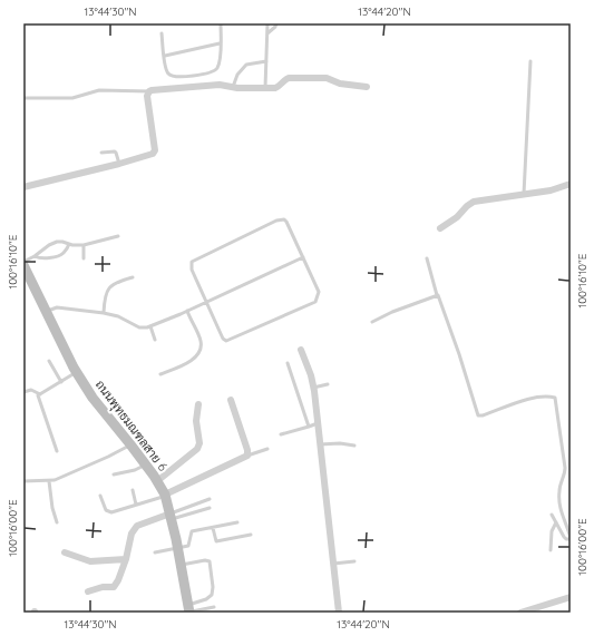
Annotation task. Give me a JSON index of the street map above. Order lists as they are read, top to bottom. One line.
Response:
{"streets":{"main road":["ถนนพุทธมณฑลสาย 6"]},"coordinates":["13°44'30\"N","13°44'20\"N","100°16'10\"E","100°16'00\"E"]}
